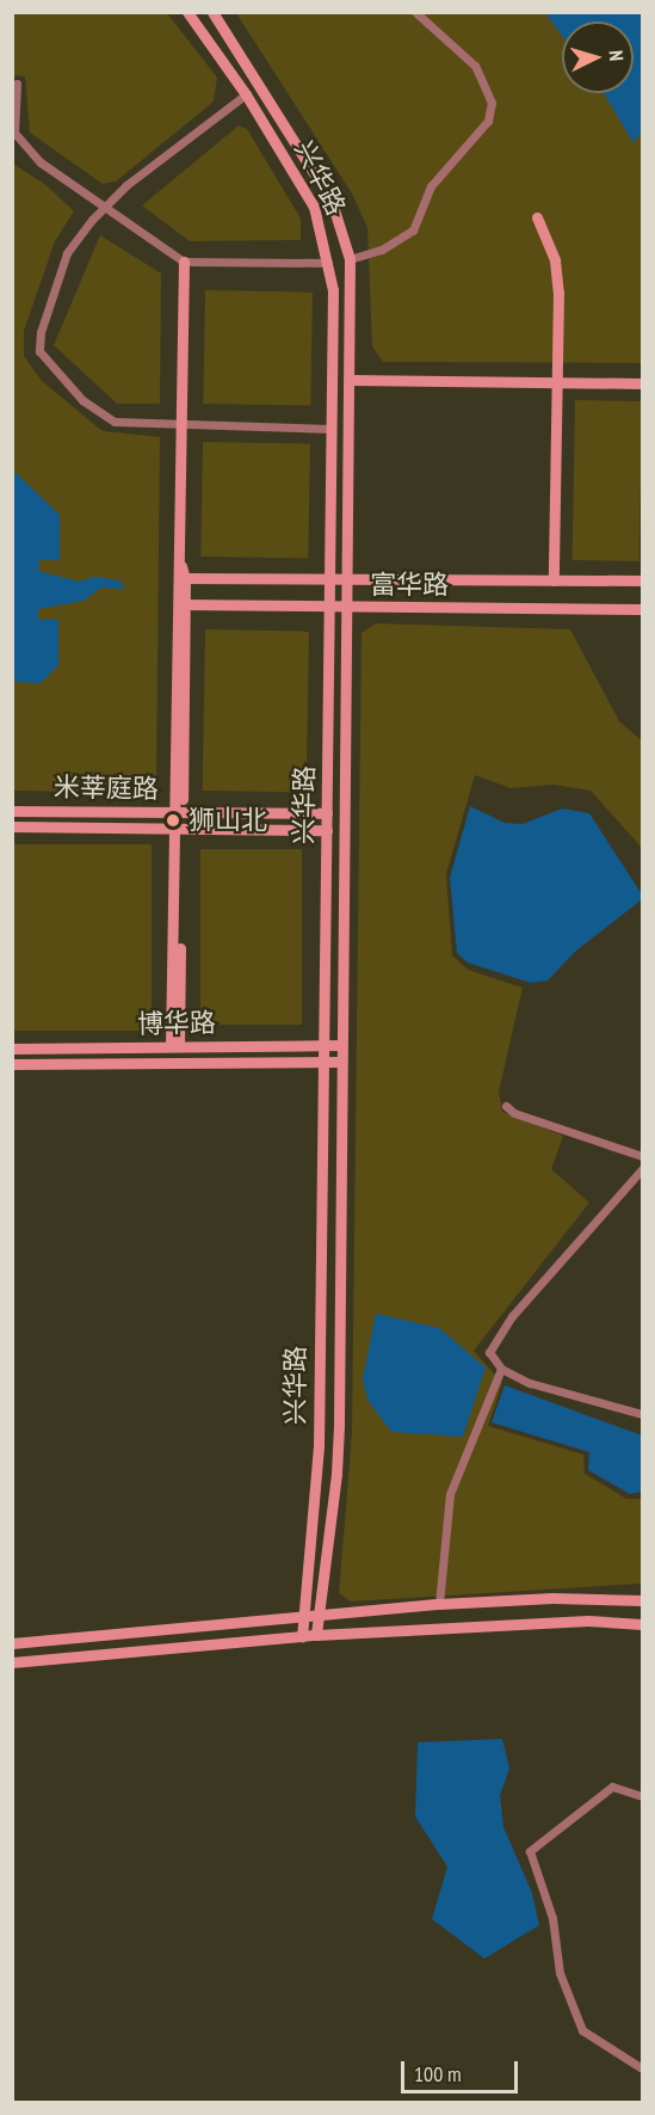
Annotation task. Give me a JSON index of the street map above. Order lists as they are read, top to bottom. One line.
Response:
{"streets":{"street":["兴华路","富华路","米莘庭路","博华路"]},"crossings":[["兴华路","富华路"],["兴华路","米莘庭路"],["兴华路","博华路"]],"places":["狮山北"],"scale_bar":"100 m","north":"right"}
